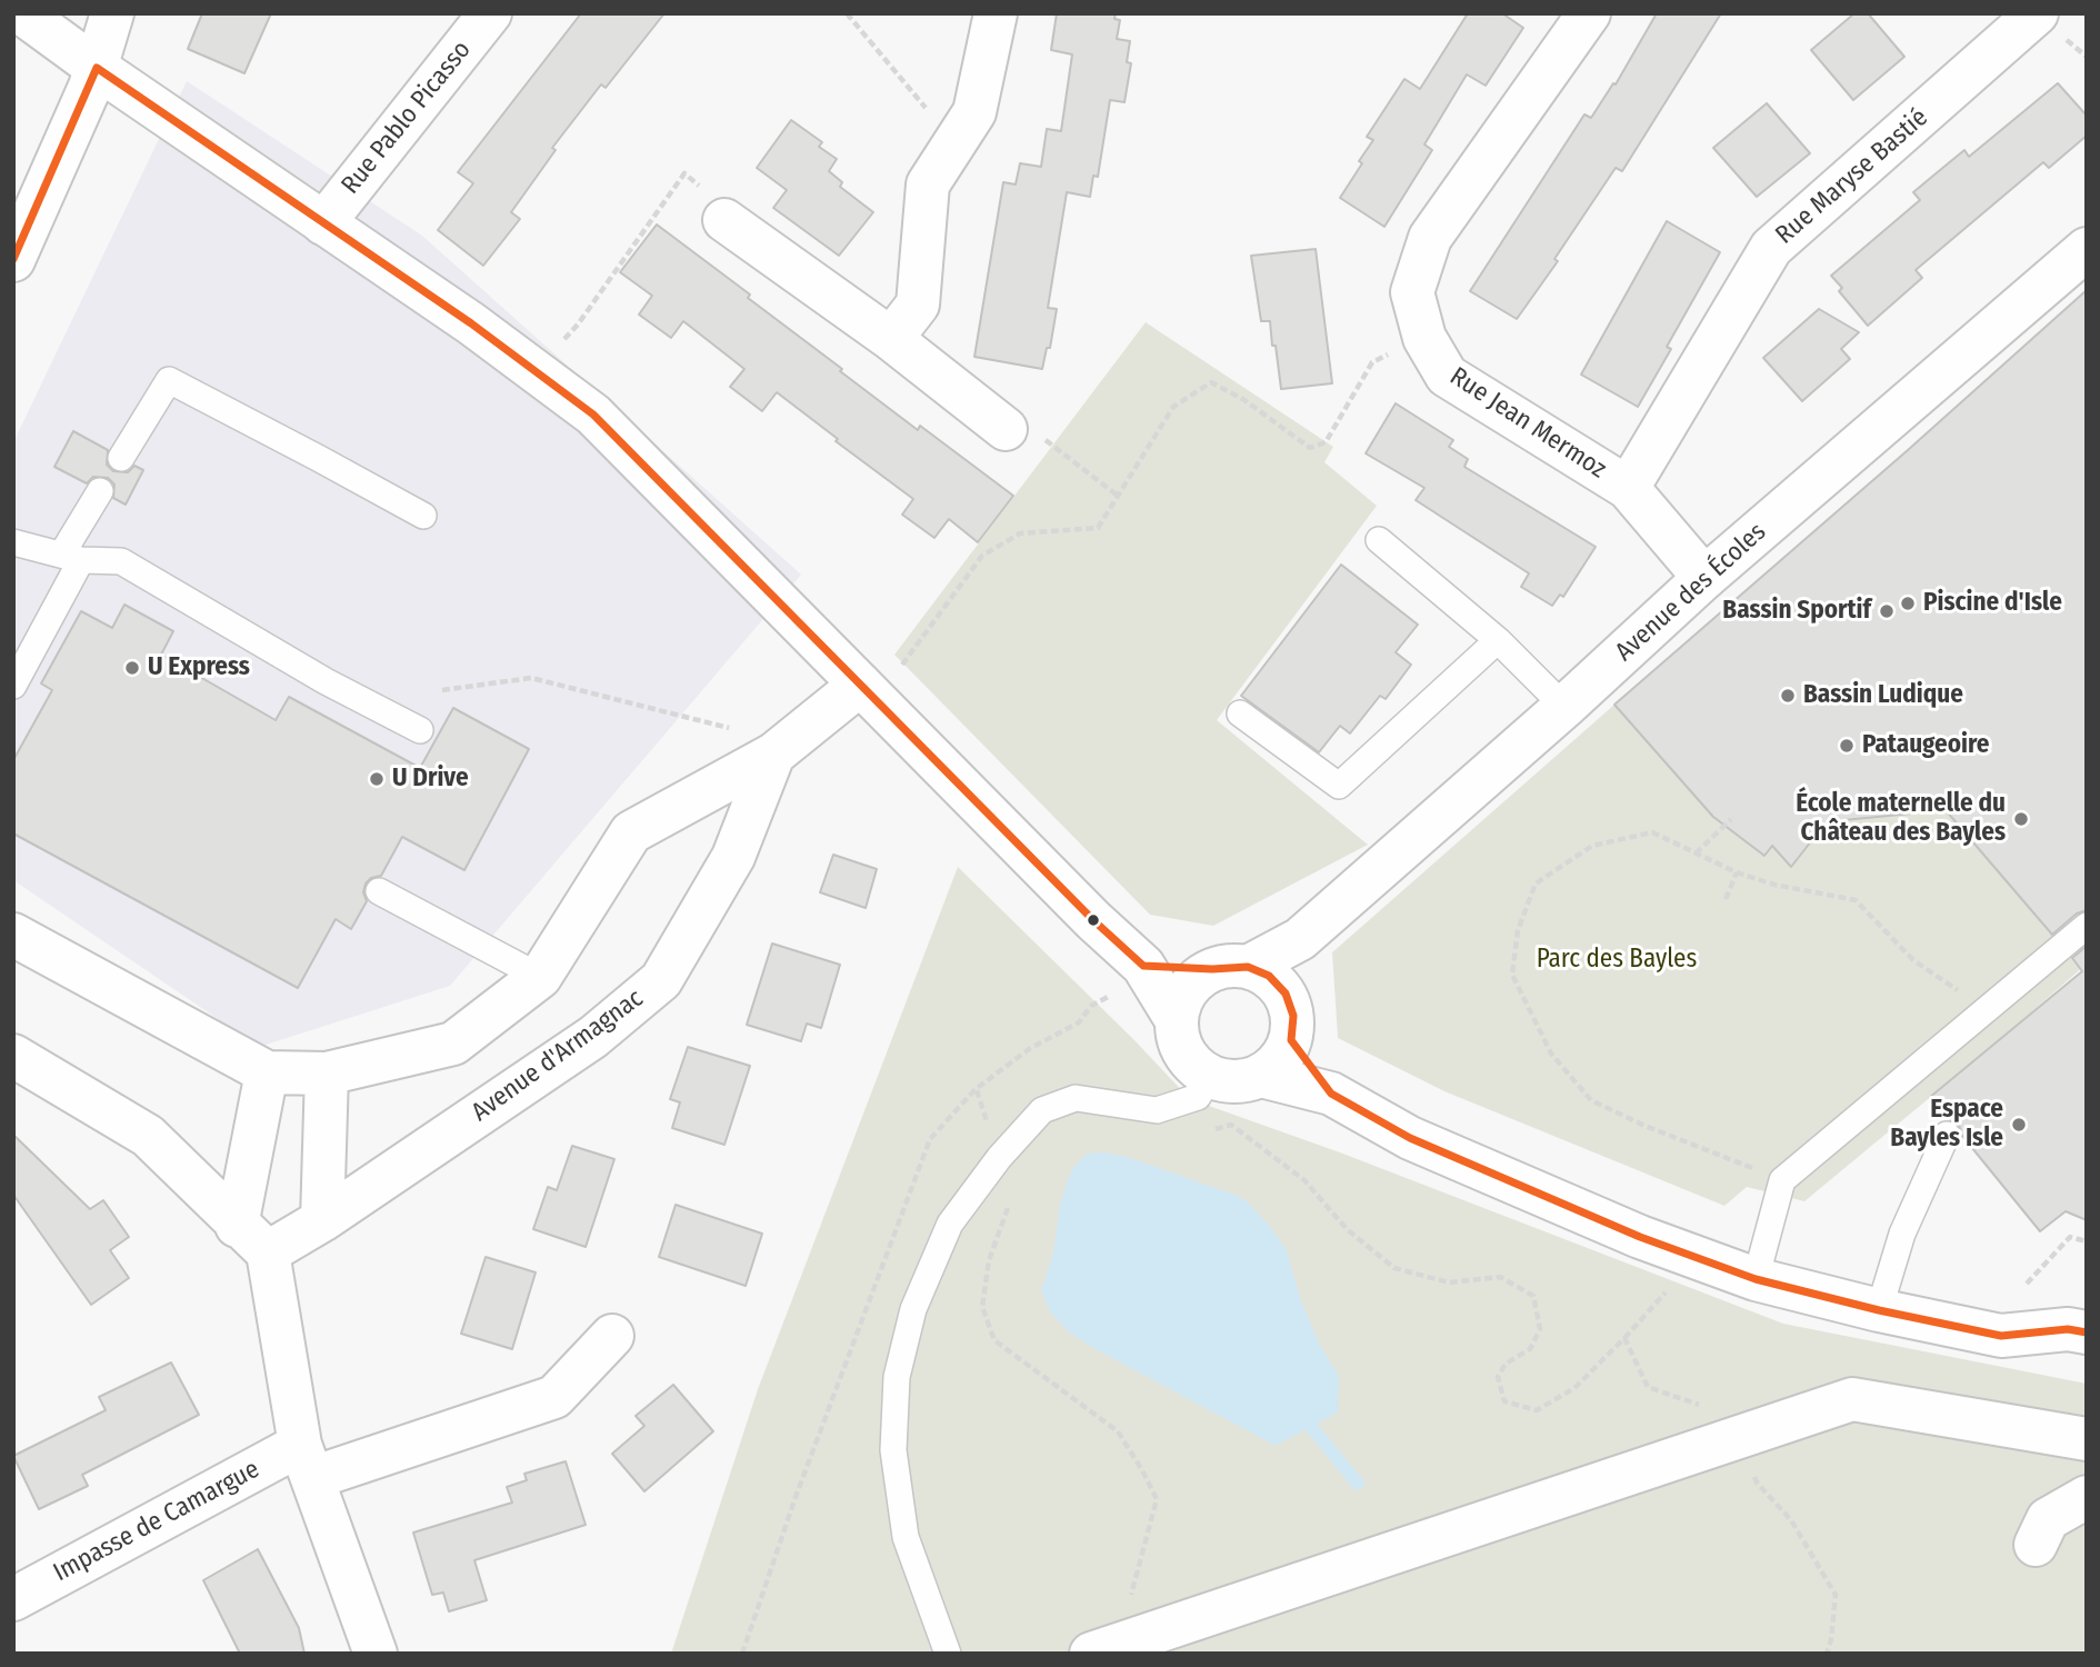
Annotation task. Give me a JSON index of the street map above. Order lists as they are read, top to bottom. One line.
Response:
{"streets":{"street":["Rue Pablo Picasso","Rue Maryse Bastié","Rue Jean Mermoz","Avenue des Écoles","Avenue d'Armagnac","Impasse de Camargue"]},"crossings":[["Rue Maryse Bastié","Rue Jean Mermoz"],["Rue Jean Mermoz","Avenue des Écoles"]],"parks":["Parc des Bayles"],"places":["Piscine d'Isle","Bassin Sportif","U Express","Bassin Ludique","Pataugeoire","U Drive","École maternelle du Château des Bayles","Espace Bayles Isle"]}
